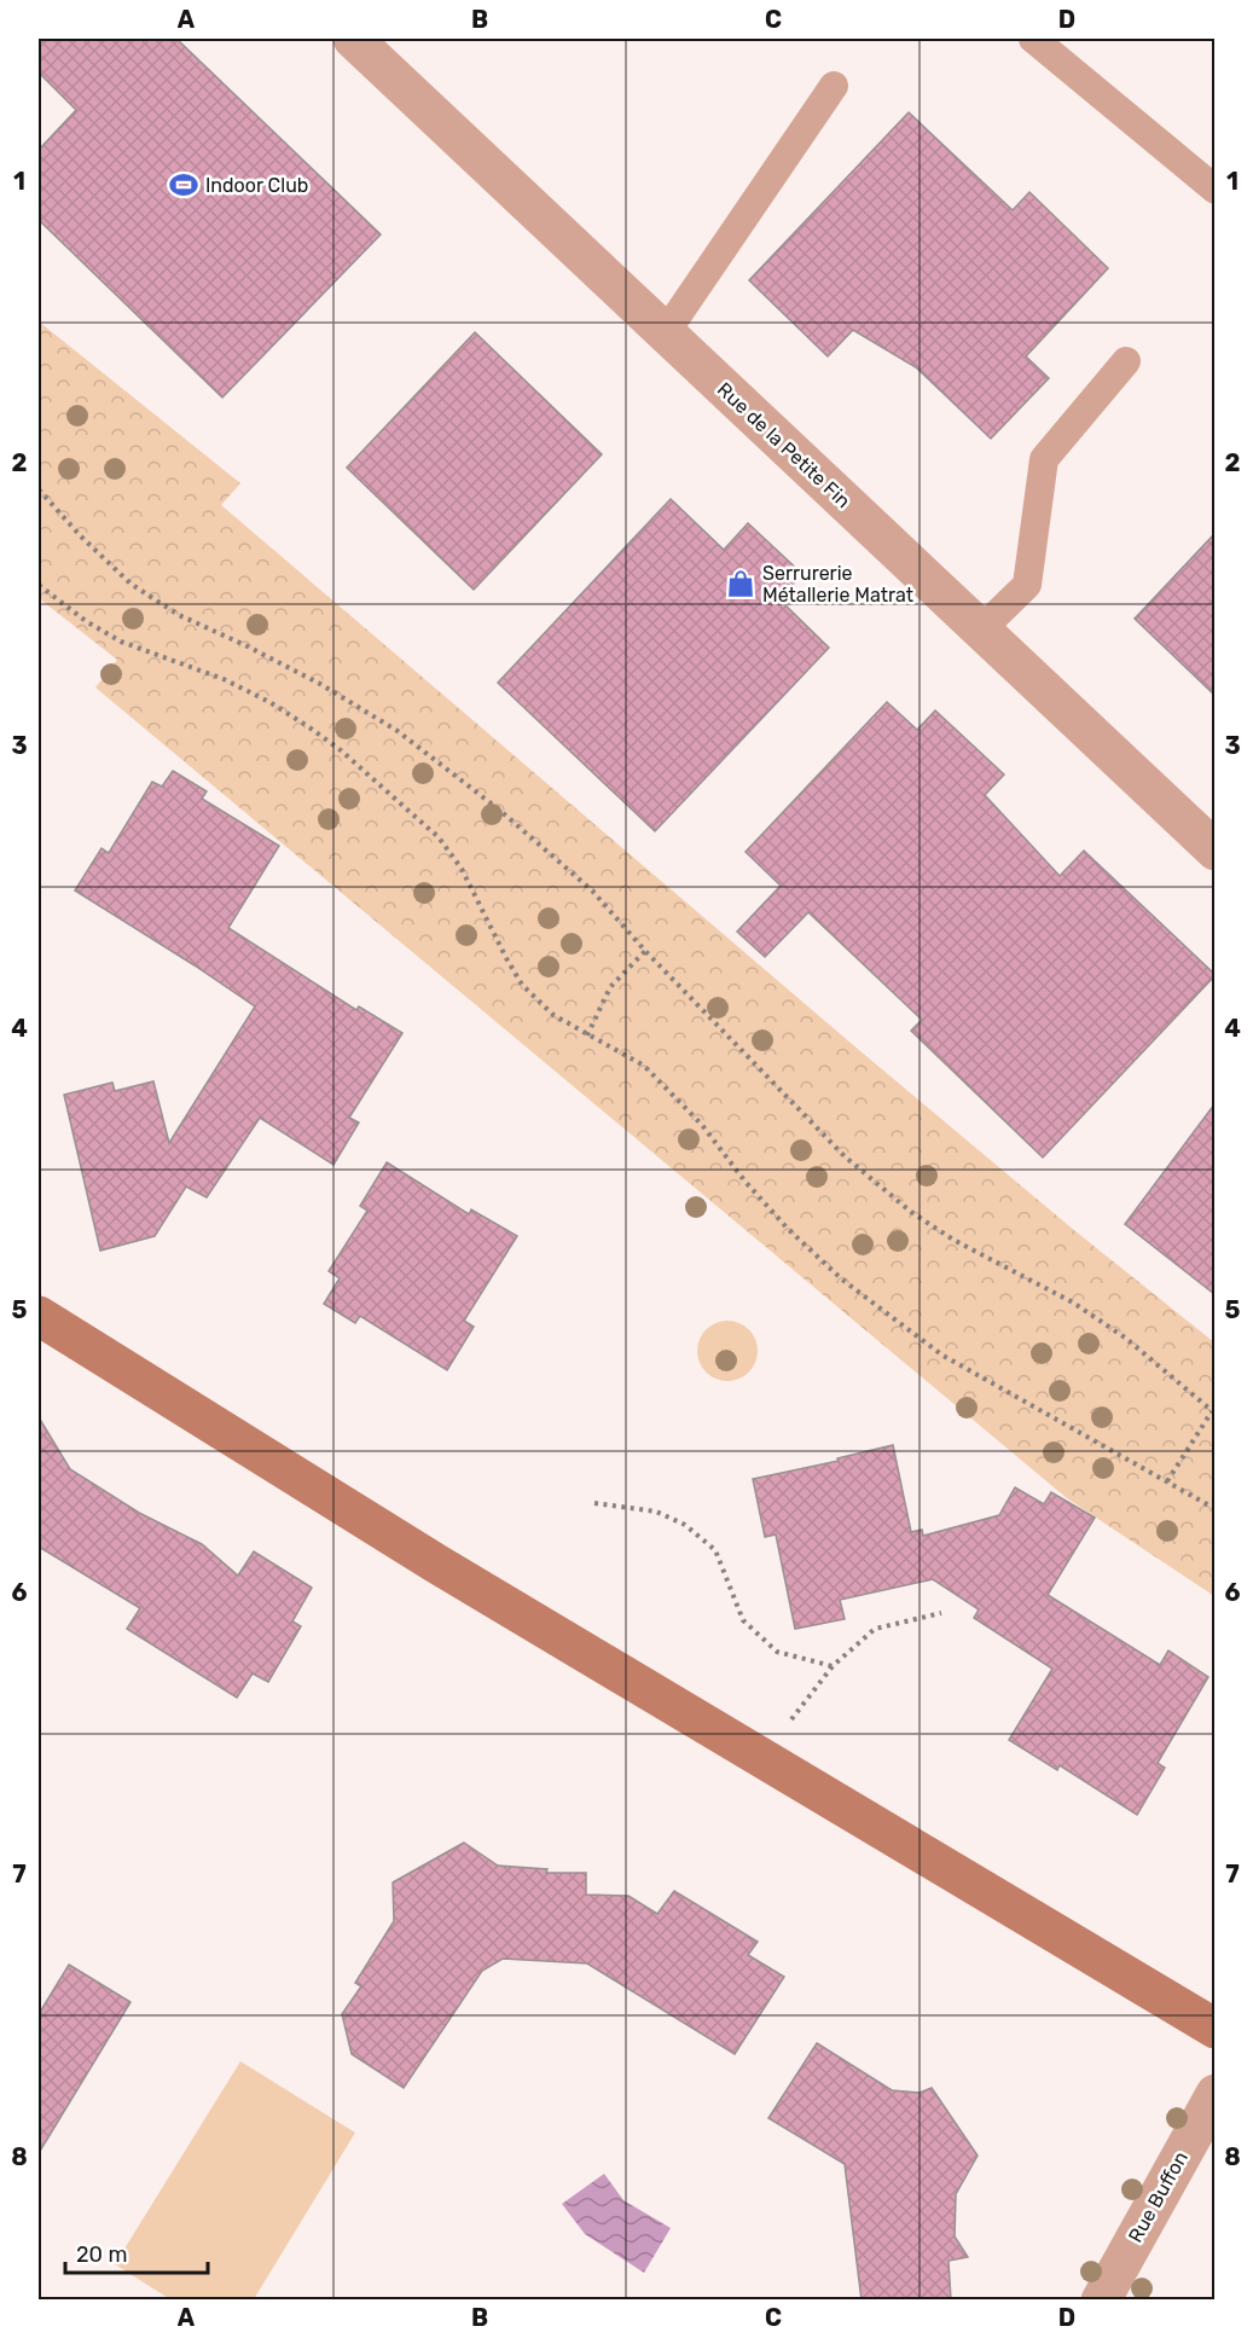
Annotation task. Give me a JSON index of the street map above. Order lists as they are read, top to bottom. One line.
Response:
{"streets":{"street":["Rue de la Petite Fin","Rue Buffon"]},"places":{"sports":["Indoor Club"],"shop":["Serrurerie Métallerie Matrat"]},"scale_bar":"20 m","grid":{"columns":["A","B","C","D"],"rows":["1","2","3","4","5","6","7","8"]}}
